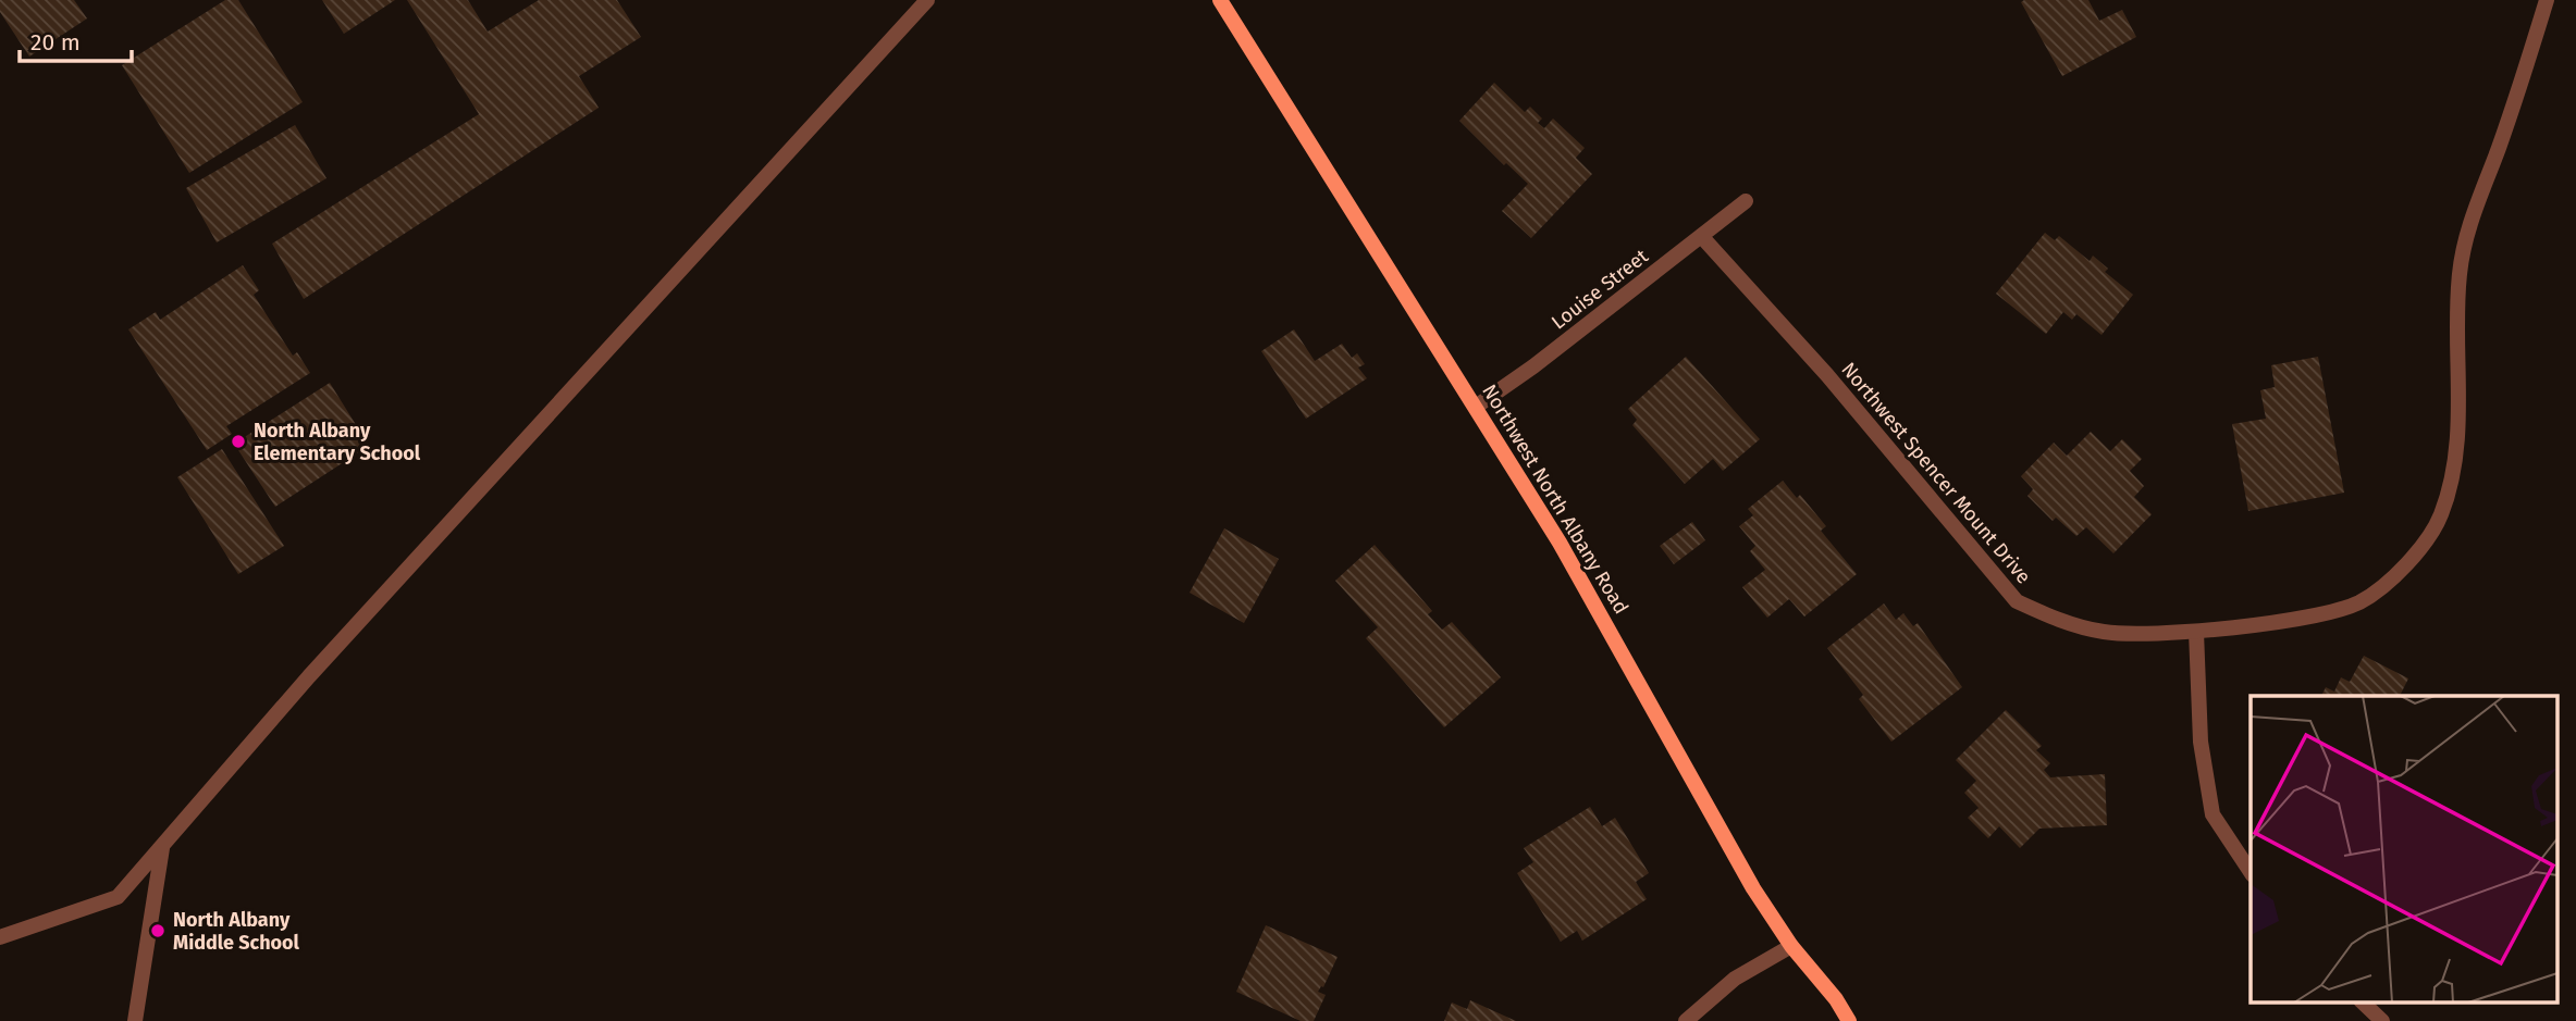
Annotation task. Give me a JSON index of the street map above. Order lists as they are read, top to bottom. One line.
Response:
{"streets":{"main road":["Northwest North Albany Road"],"street":["Louise Street","Northwest Spencer Mount Drive"]},"crossings":[["Louise Street","Northwest Spencer Mount Drive"],["Louise Street","Northwest North Albany Road"]],"places":["North Albany Elementary School","North Albany Middle School"],"scale_bar":"20 m"}
